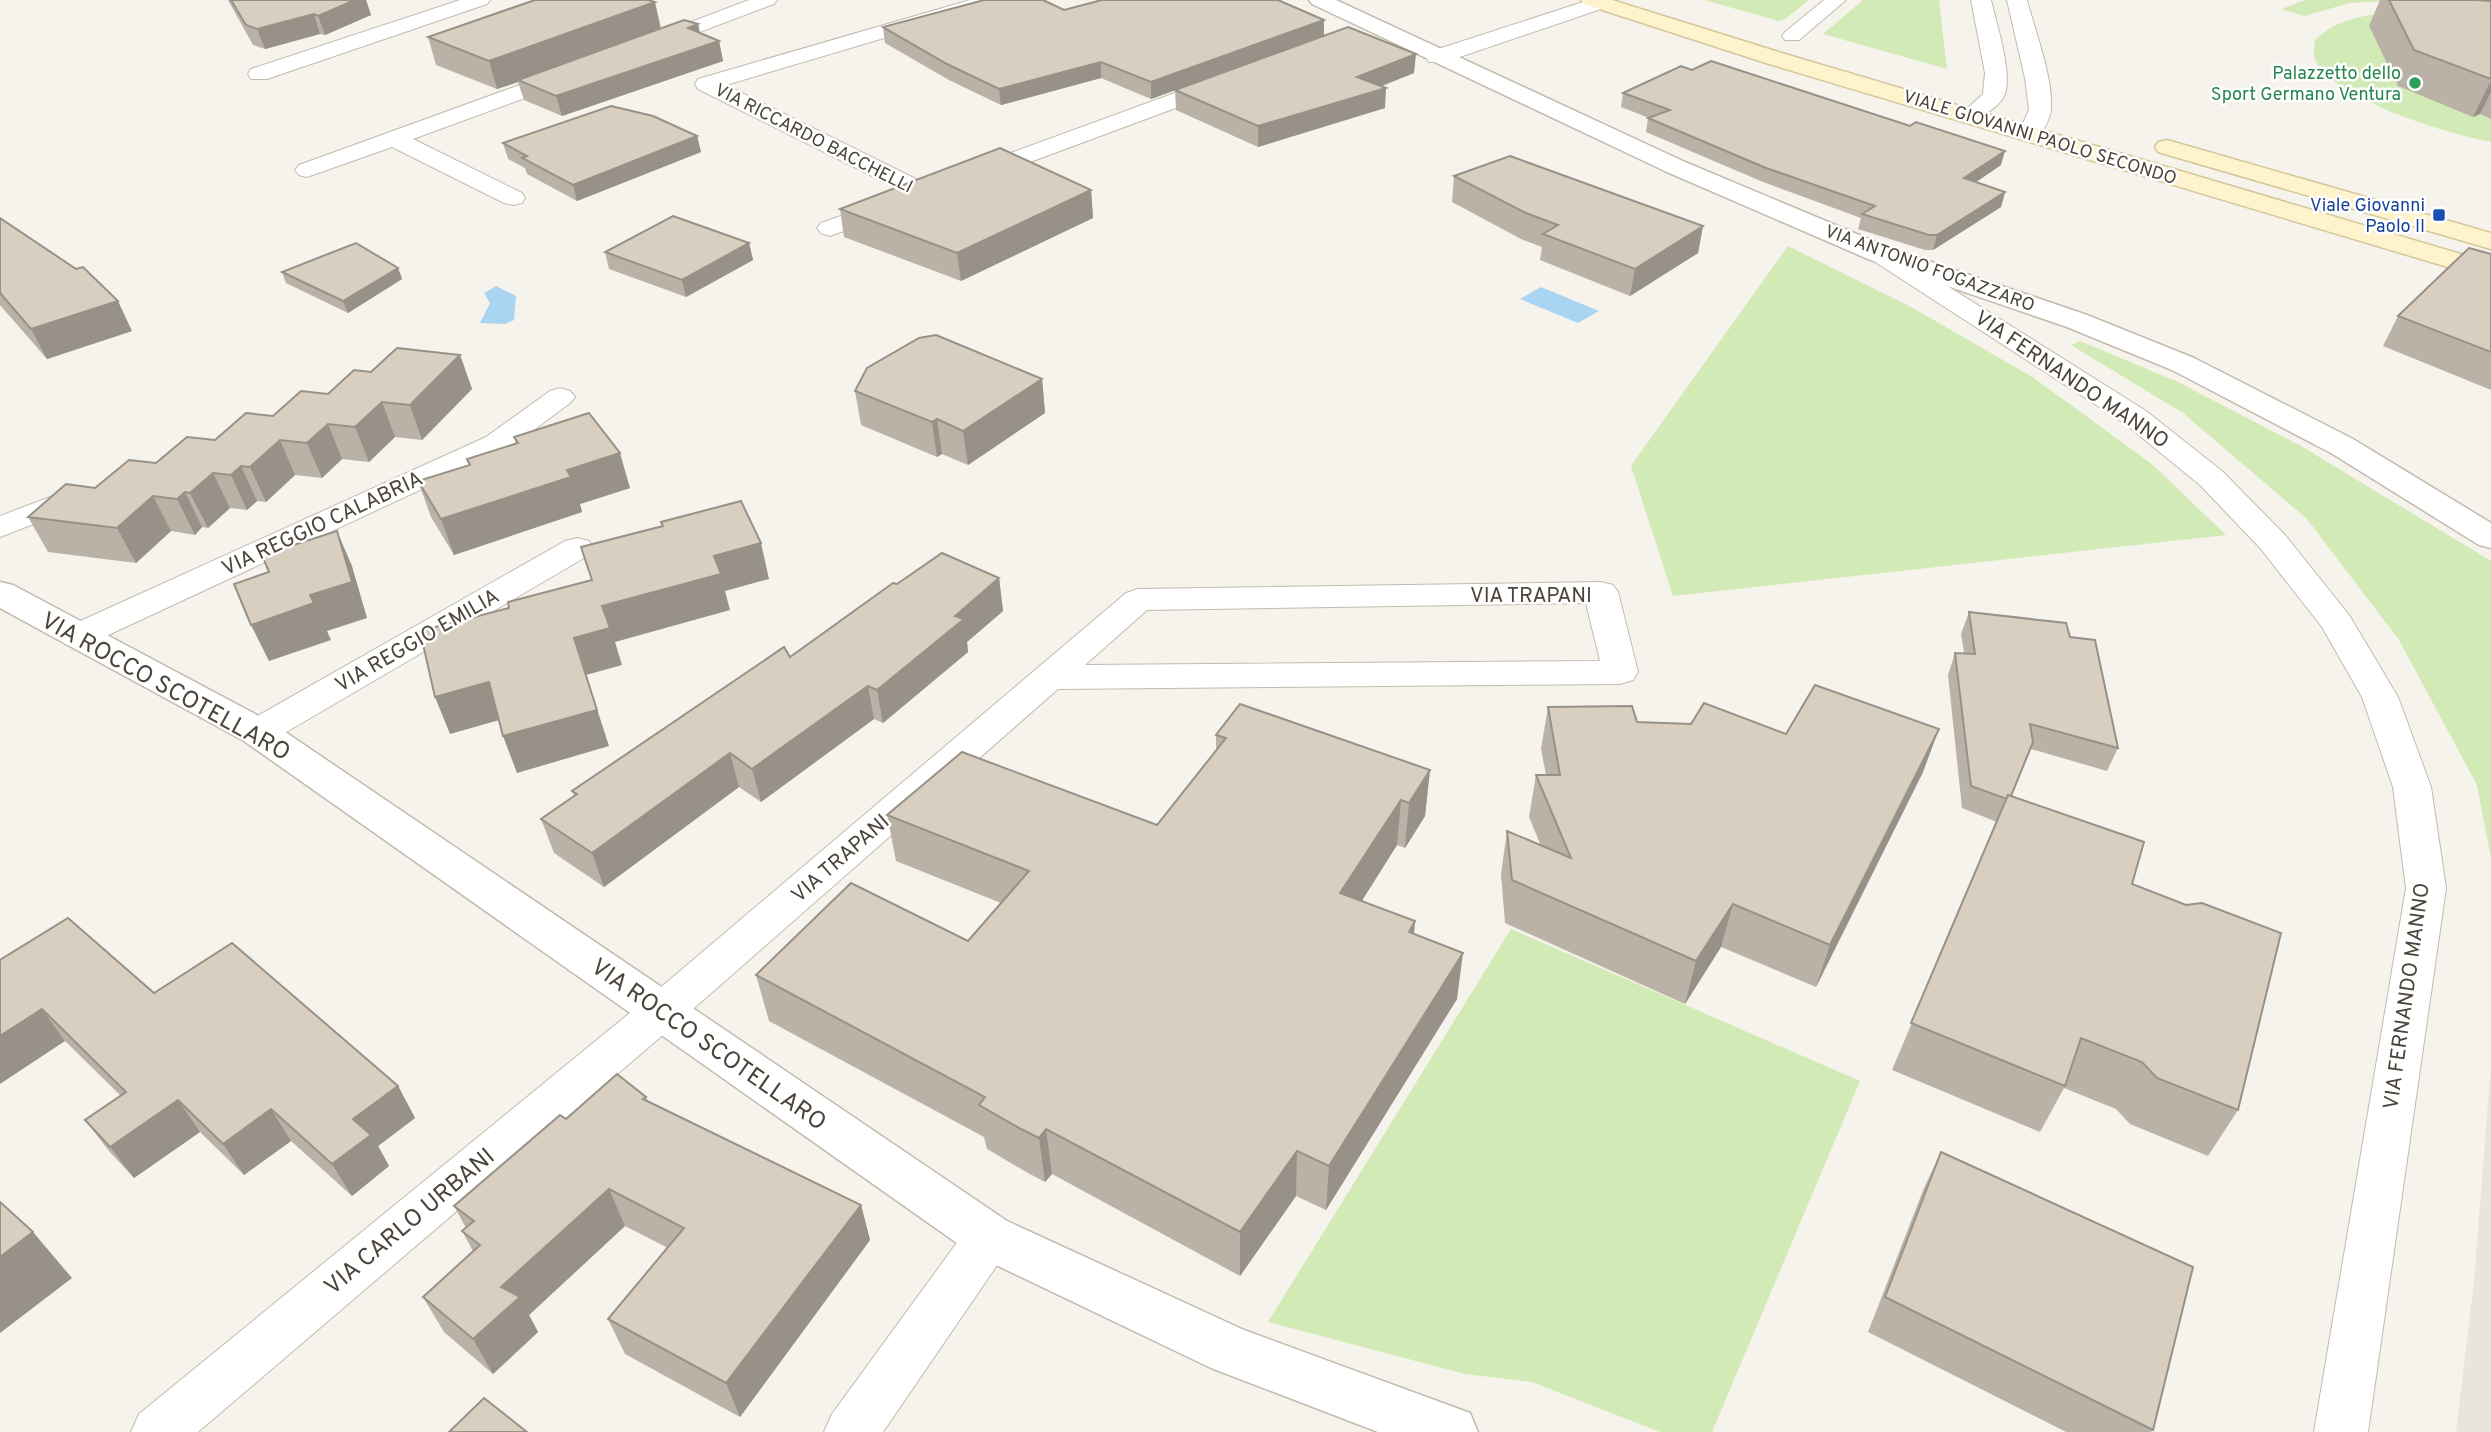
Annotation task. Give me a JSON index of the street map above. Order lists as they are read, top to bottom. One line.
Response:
{"streets":{"main road":["VIALE GIOVANNI PAOLO SECONDO"],"street":["VIA RICCARDO BACCHELLI","VIA ANTONIO FOGAZZARO","VIA FERNANDO MANNO","VIA REGGIO CALABRIA","VIA TRAPANI","VIA REGGIO EMILIA","VIA ROCCO SCOTELLARO","VIA CARLO URBANI"]},"crossings":[["VIA ANTONIO FOGAZZARO","VIA FERNANDO MANNO"],["VIA REGGIO CALABRIA","VIA ROCCO SCOTELLARO"],["VIA TRAPANI","VIA ROCCO SCOTELLARO"],["VIA TRAPANI","VIA CARLO URBANI"],["VIA REGGIO EMILIA","VIA ROCCO SCOTELLARO"],["VIA ROCCO SCOTELLARO","VIA CARLO URBANI"]],"places":{"other":["Palazzetto dello Sport Germano Ventura"],"transit":["Viale Giovanni Paolo II"]}}
